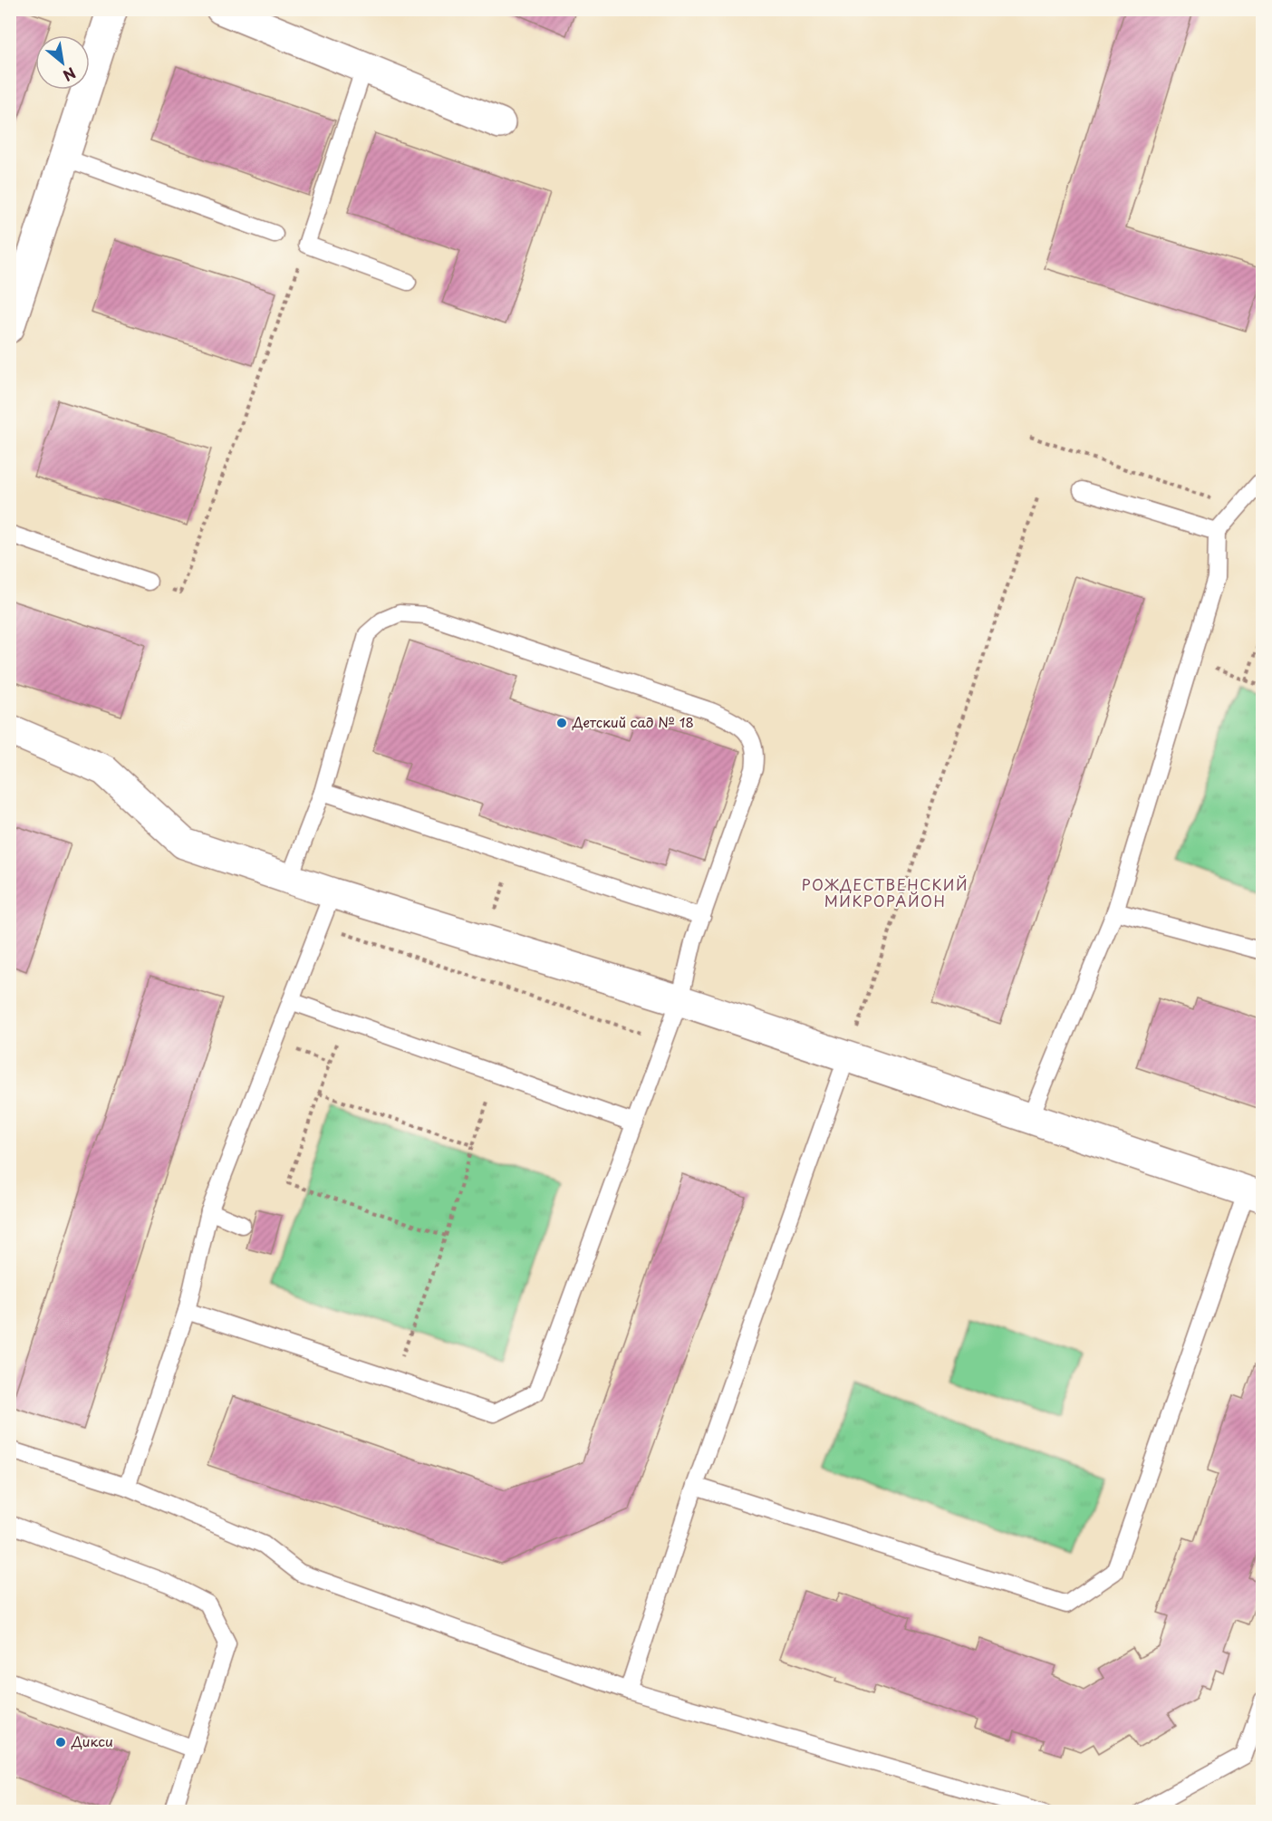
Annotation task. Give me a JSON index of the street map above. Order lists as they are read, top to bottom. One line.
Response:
{"districts":["РОЖДЕСТВЕНСКИЙ МИКРОРАЙОН"],"places":["Детский сад № 18","Дикси"],"north":"bottom right"}
